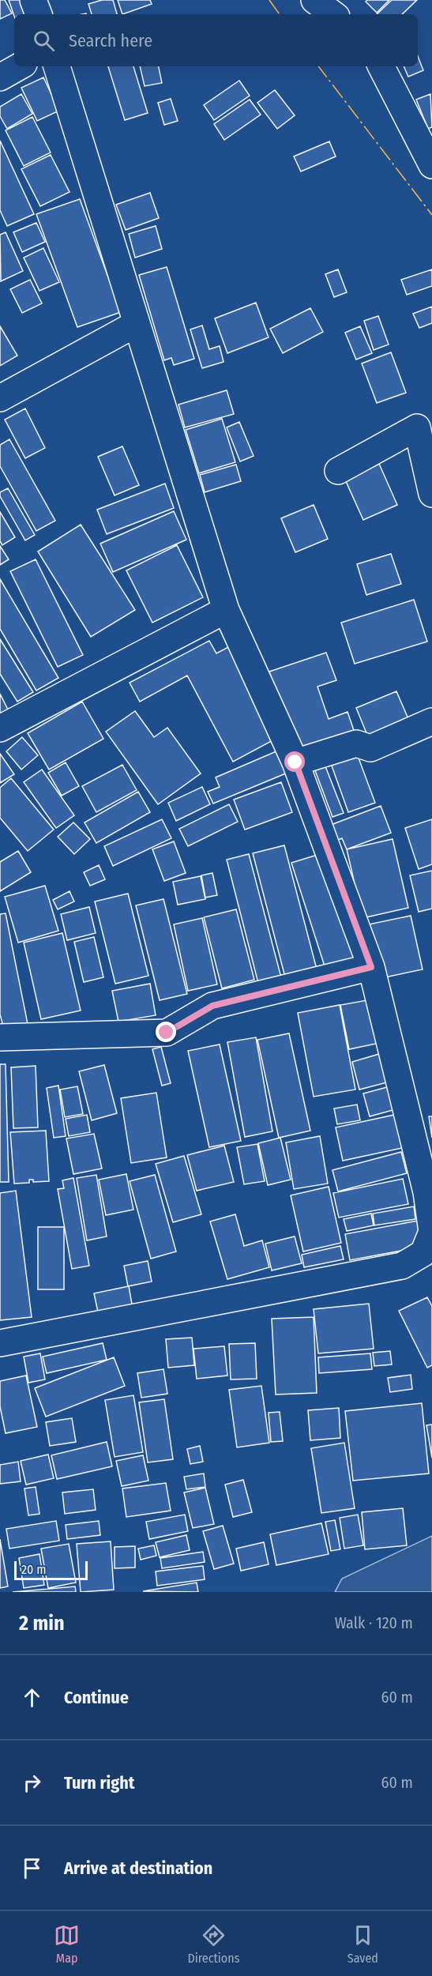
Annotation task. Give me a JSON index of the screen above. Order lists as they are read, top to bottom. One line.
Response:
{"scale_bar":"20 m","page":{"search":"Search here","scale":"20 m","heading":["2 min","Walk · 120 m"],"list":[["Continue","60 m"],["Turn right","60 m"],"Arrive at destination"],"nav":["Map","Directions","Saved"]}}
